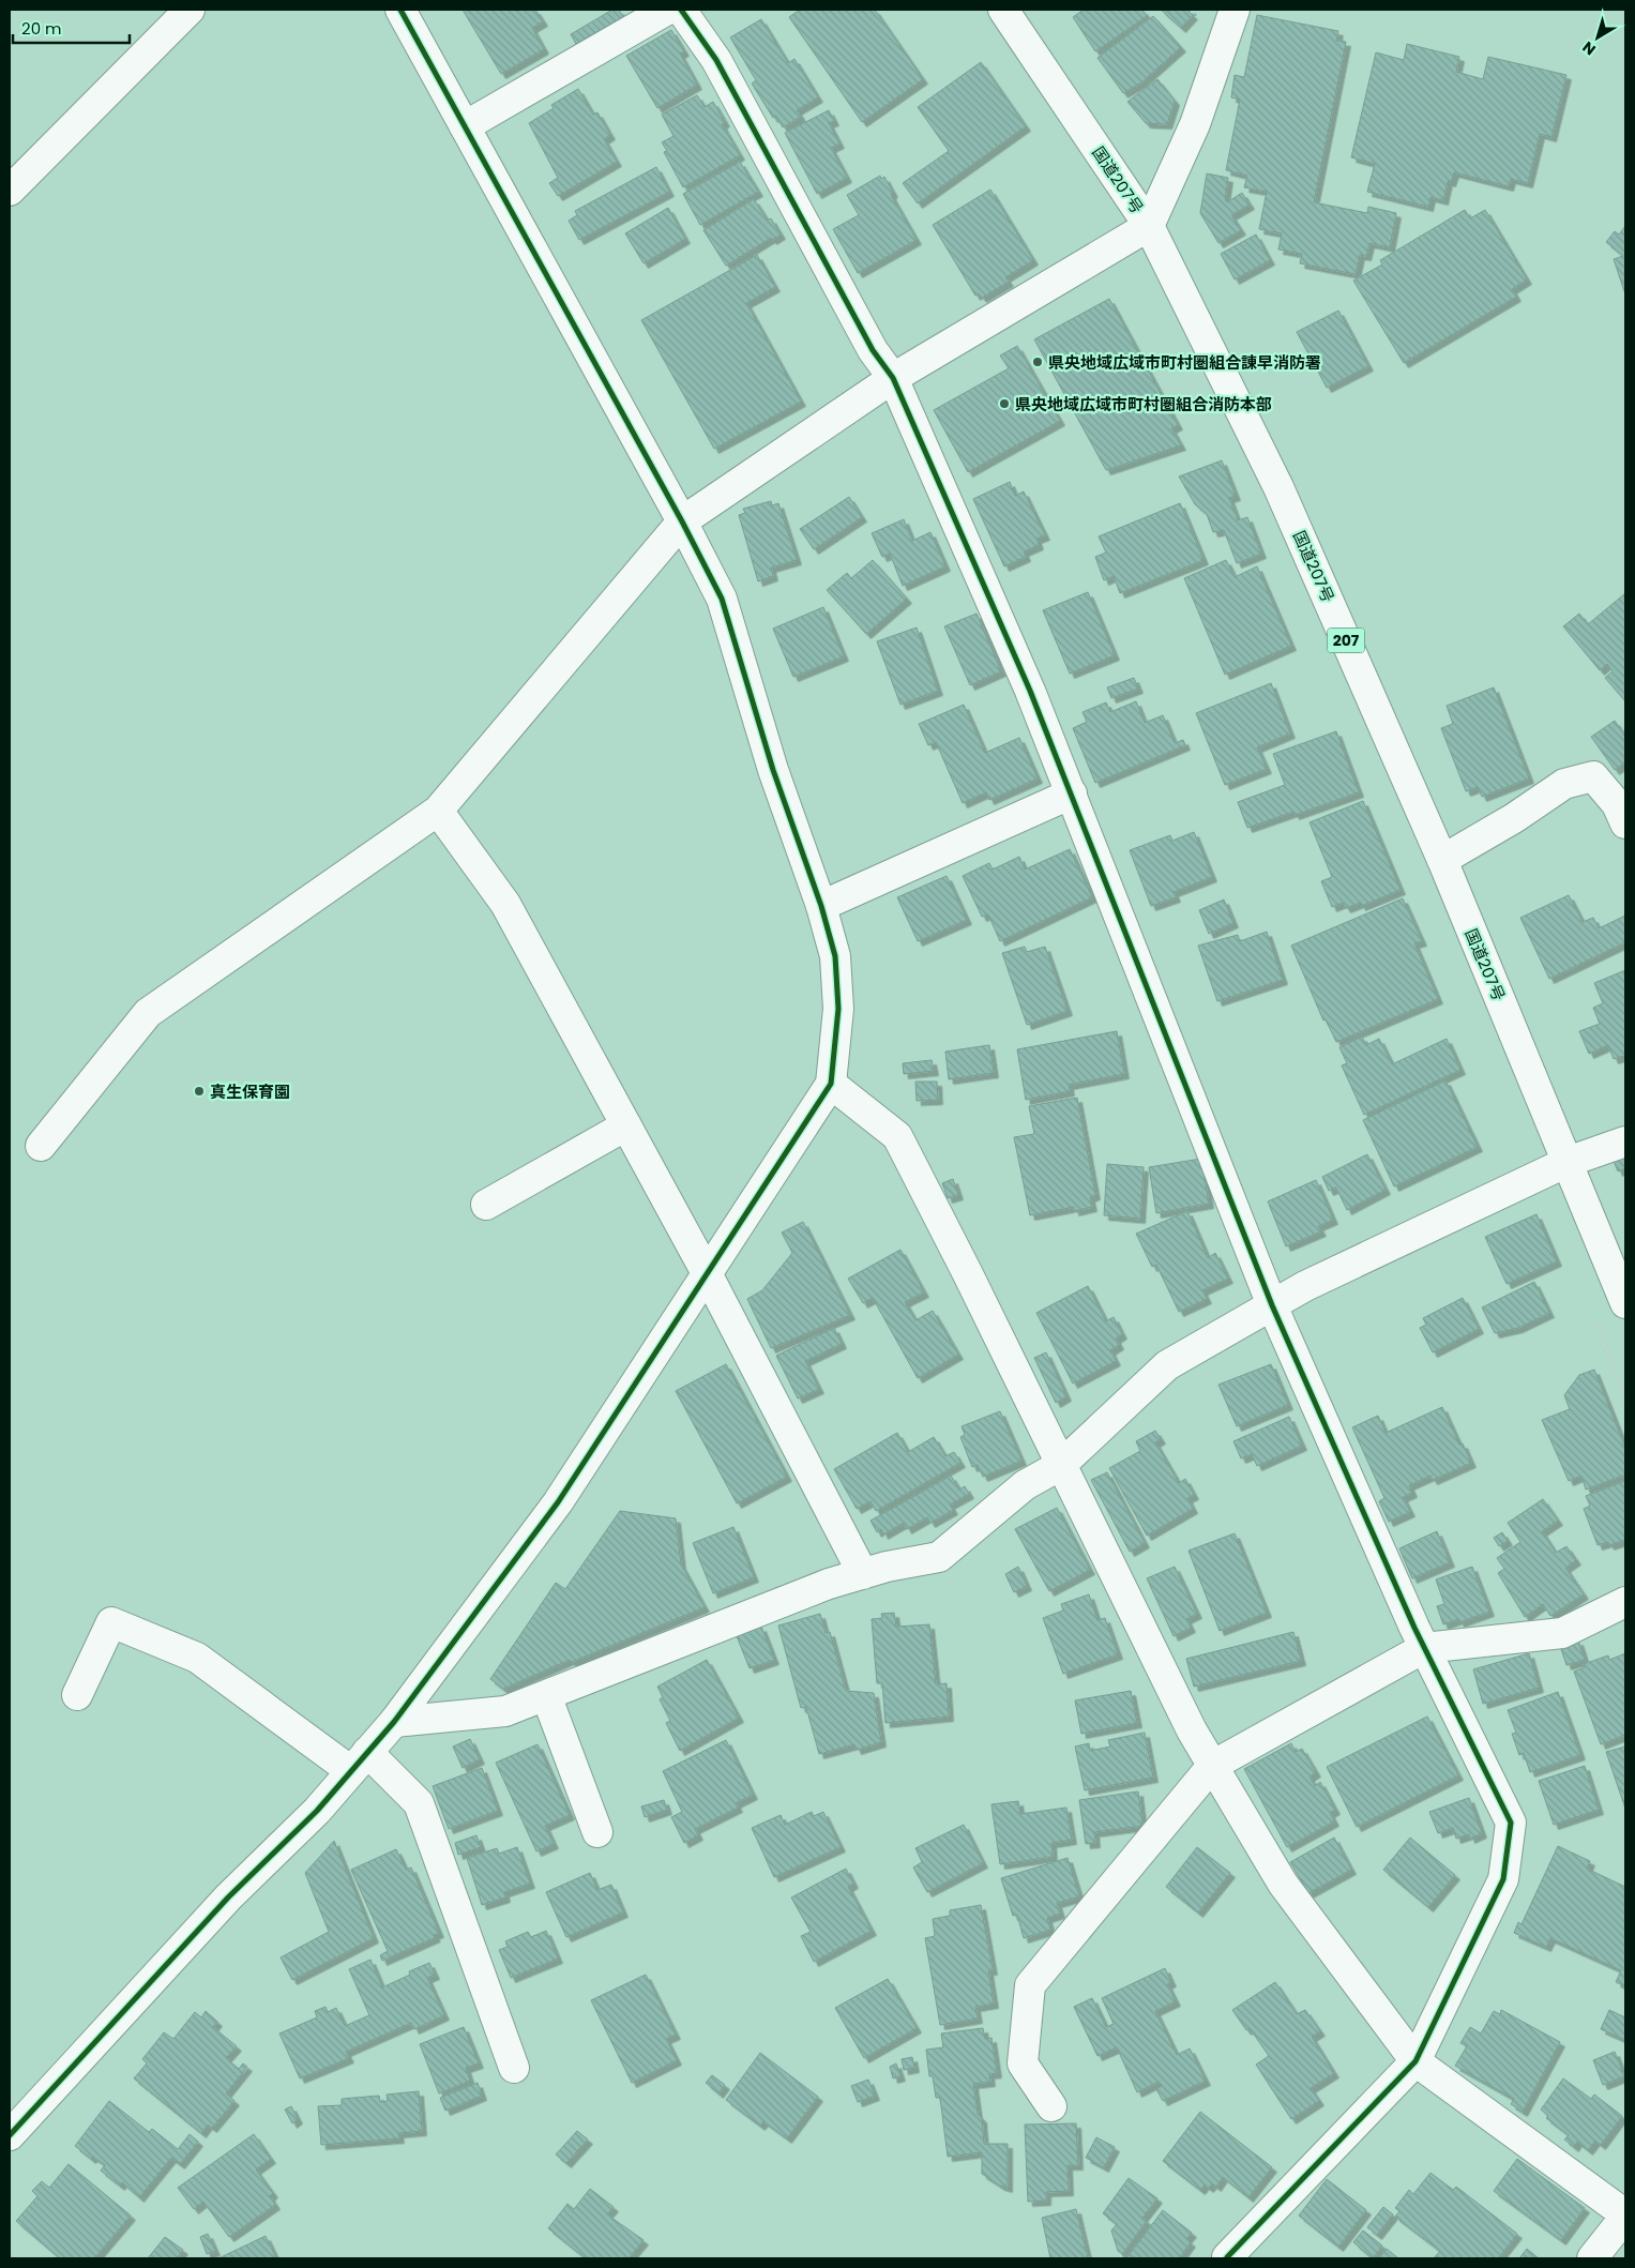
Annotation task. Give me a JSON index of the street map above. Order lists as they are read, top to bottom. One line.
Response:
{"streets":{"main road":["国道207号","207"]},"places":["県央地域広域市町村圏組合諌早消防署","県央地域広域市町村圏組合消防本部","真生保育園"],"scale_bar":"20 m","north":"bottom left"}
